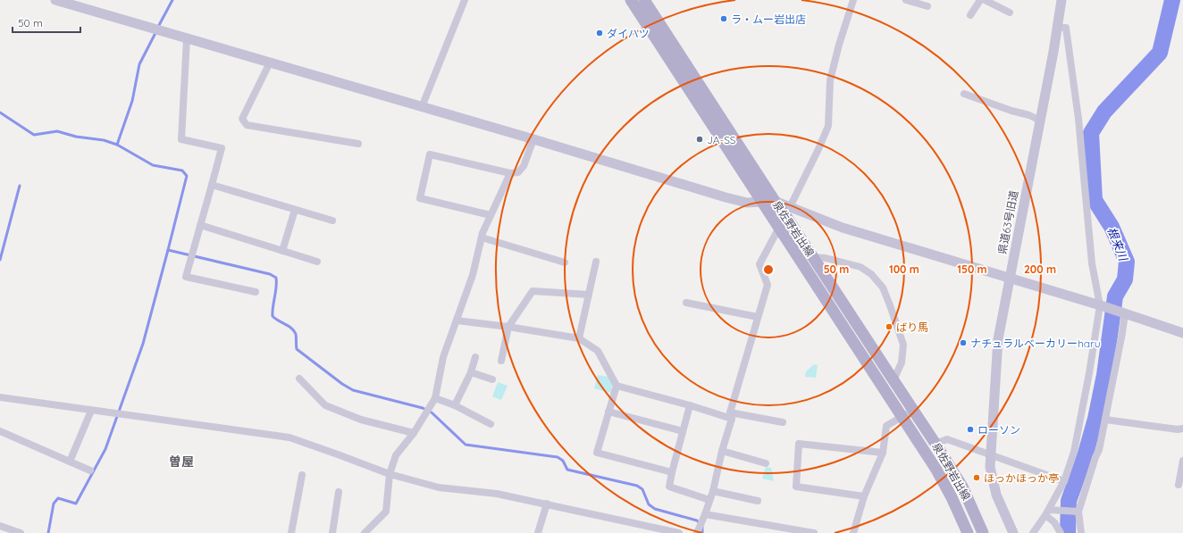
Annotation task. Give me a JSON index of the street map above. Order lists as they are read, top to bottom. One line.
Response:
{"streets":{"main road":["泉佐野岩出線"],"street":["県道63号旧道"]},"districts":["曽屋"],"water":["根来川"],"places":["ラ・ムー岩出店","ダイハツ","JA-SS","ばり馬","ナチュラルベーカリーharu","ローソン","ほっかほっか亭"],"scale_bar":"50 m","rings":["50 m","100 m","150 m","200 m"]}
